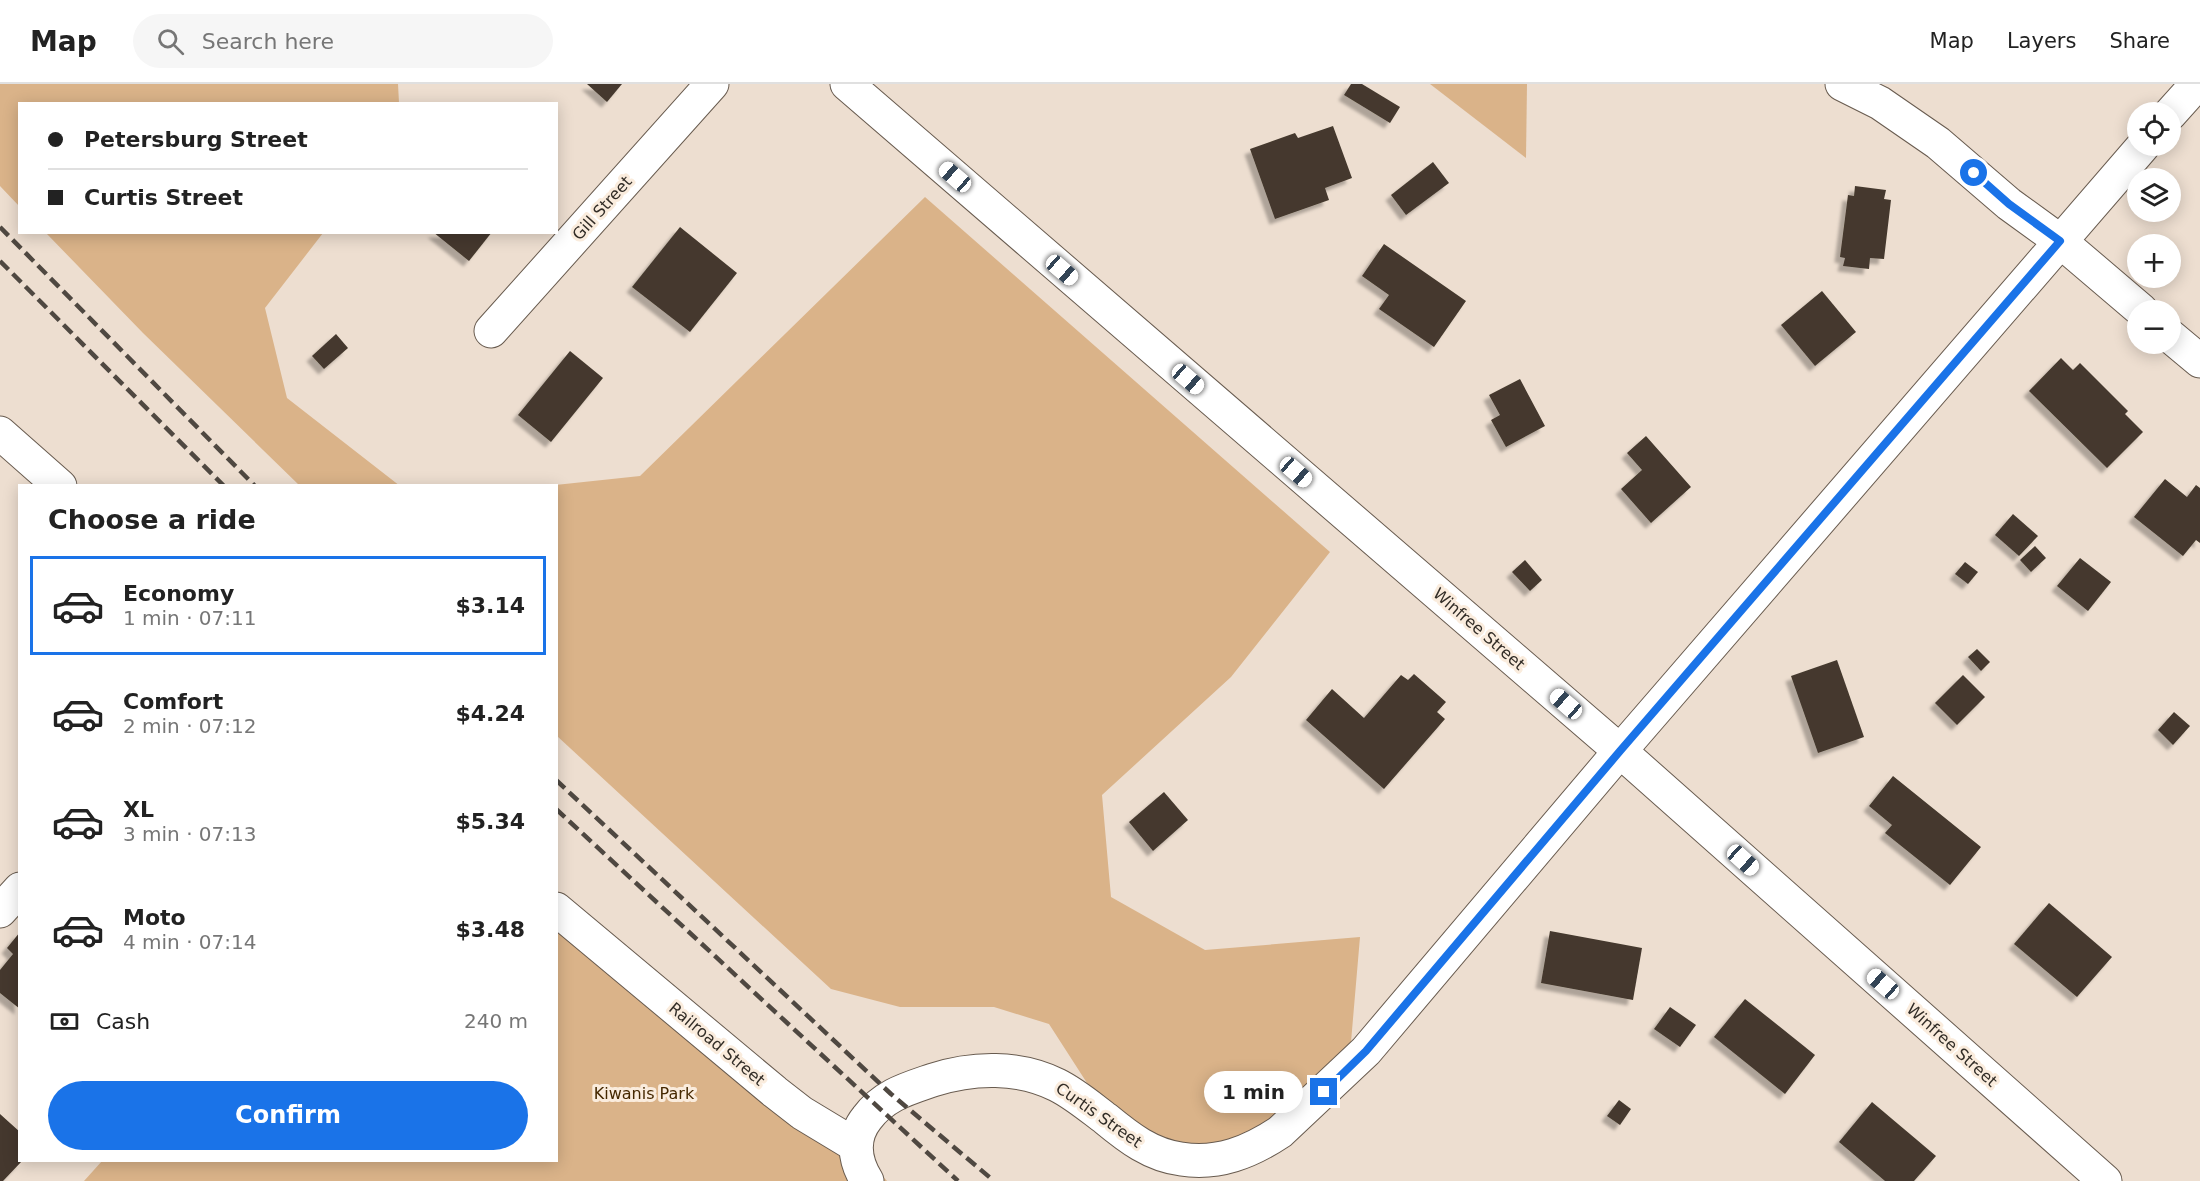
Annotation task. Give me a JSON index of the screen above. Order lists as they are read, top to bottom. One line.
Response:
{"streets":{"street":["Gill Street","Winfree Street","Railroad Street","Curtis Street"]},"crossings":[["Winfree Street","Curtis Street"],["Railroad Street","Curtis Street"]],"parks":["Kiwanis Park"],"page":{"header":"Map","search":"Search here","nav":["Map","Layers","Share"],"map_buttons":["+","−"],"banner":["Petersburg Street","Curtis Street"],"heading":"Choose a ride","list":[{"name":"Economy","note":"1 min · 07:11","value":"$3.14"},{"name":"Comfort","note":"2 min · 07:12","value":"$4.24"},{"name":"XL","note":"3 min · 07:13","value":"$5.34"},{"name":"Moto","note":"4 min · 07:14","value":"$3.48"}],"pay":["Cash","240 m"],"buttons":"Confirm","bubble":"1 min"}}
